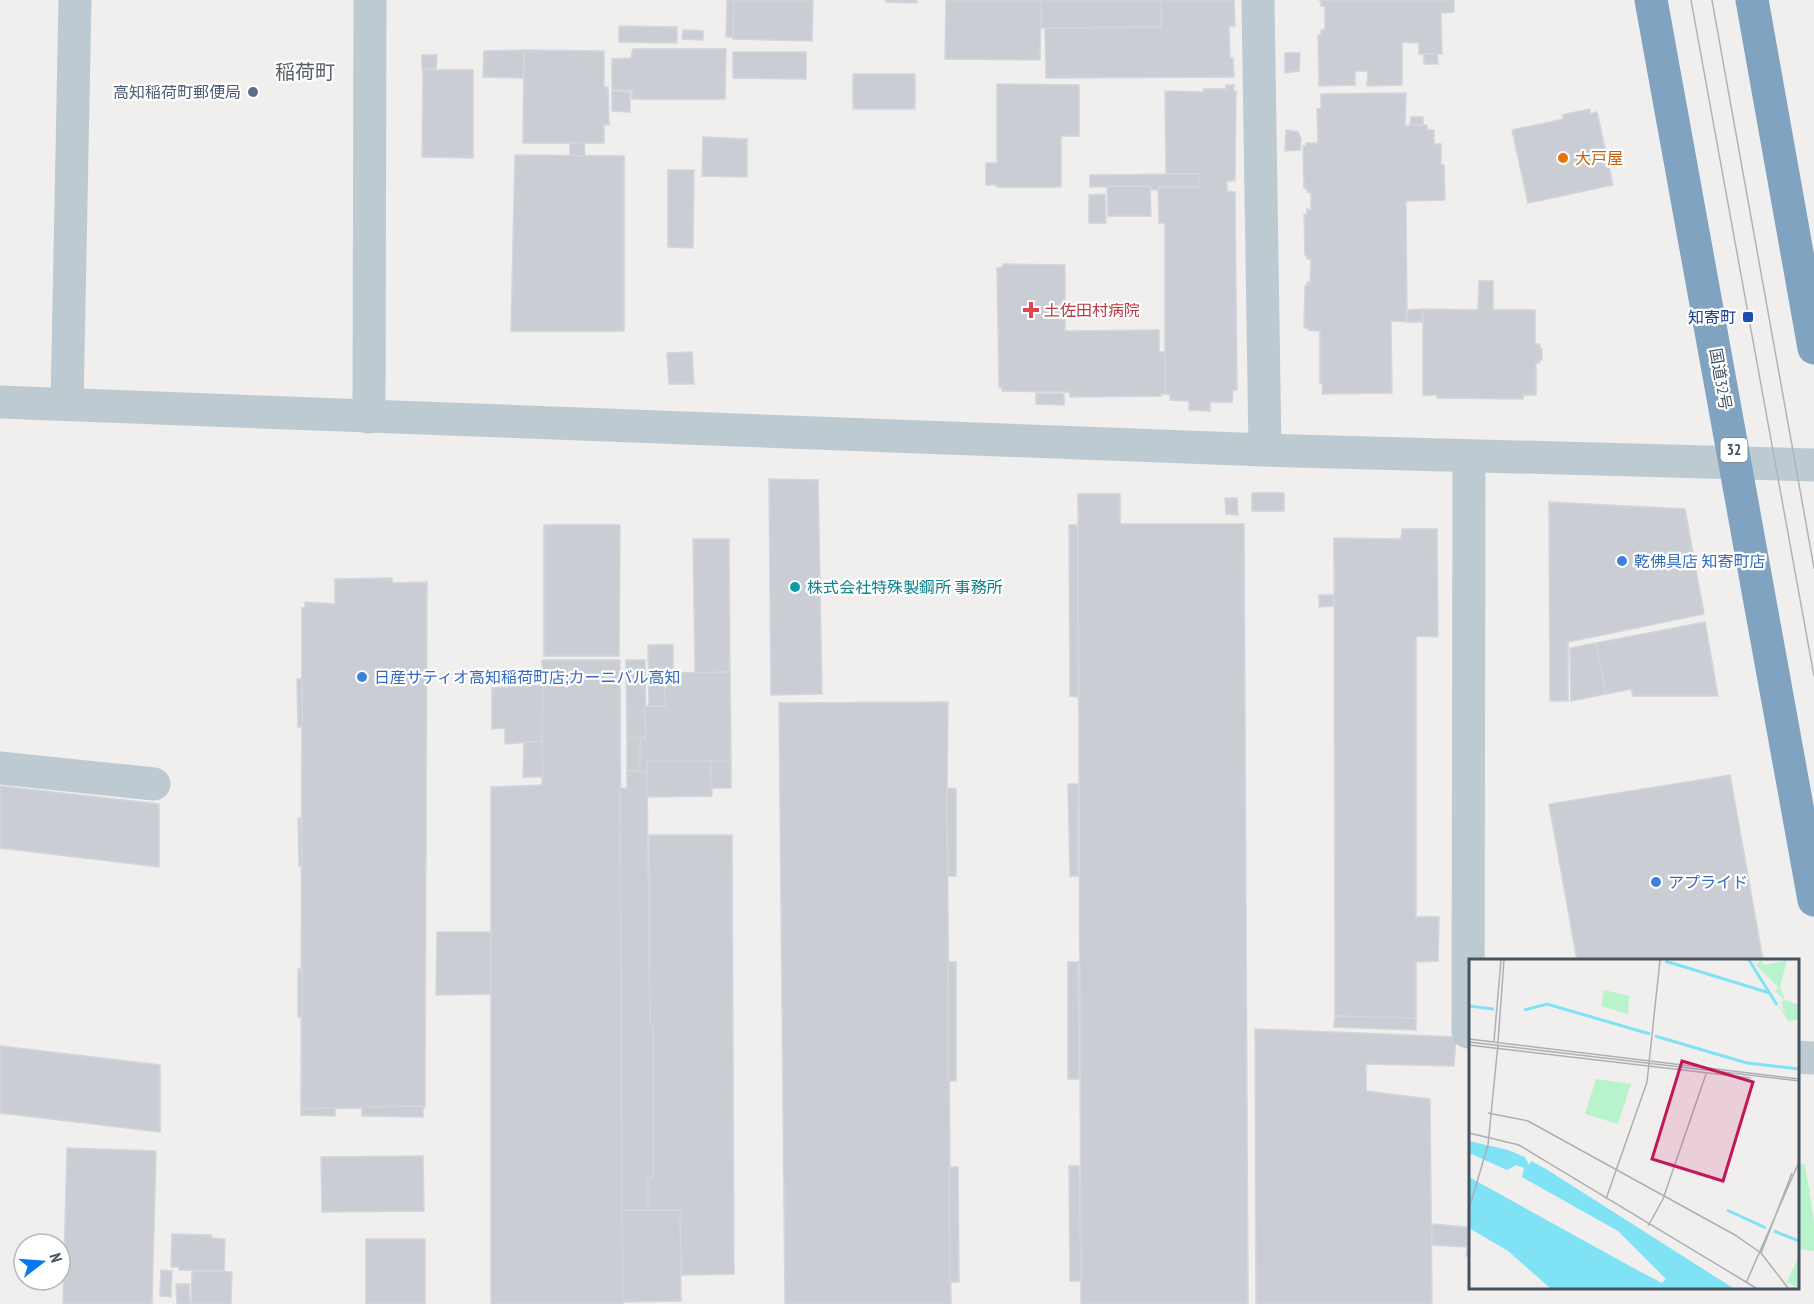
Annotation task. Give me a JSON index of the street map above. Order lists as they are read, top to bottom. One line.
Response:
{"streets":{"highway":["国道32号","32"]},"districts":["稲荷町"],"places":{"other":["高知稲荷町郵便局","大戸屋","乾佛具店 知寄町店","株式会社特殊製鋼所 事務所","日産サティオ高知稲荷町店;カーニバル高知","アプライド"],"health":["土佐田村病院"],"transit":["知寄町"]},"north":"right"}
